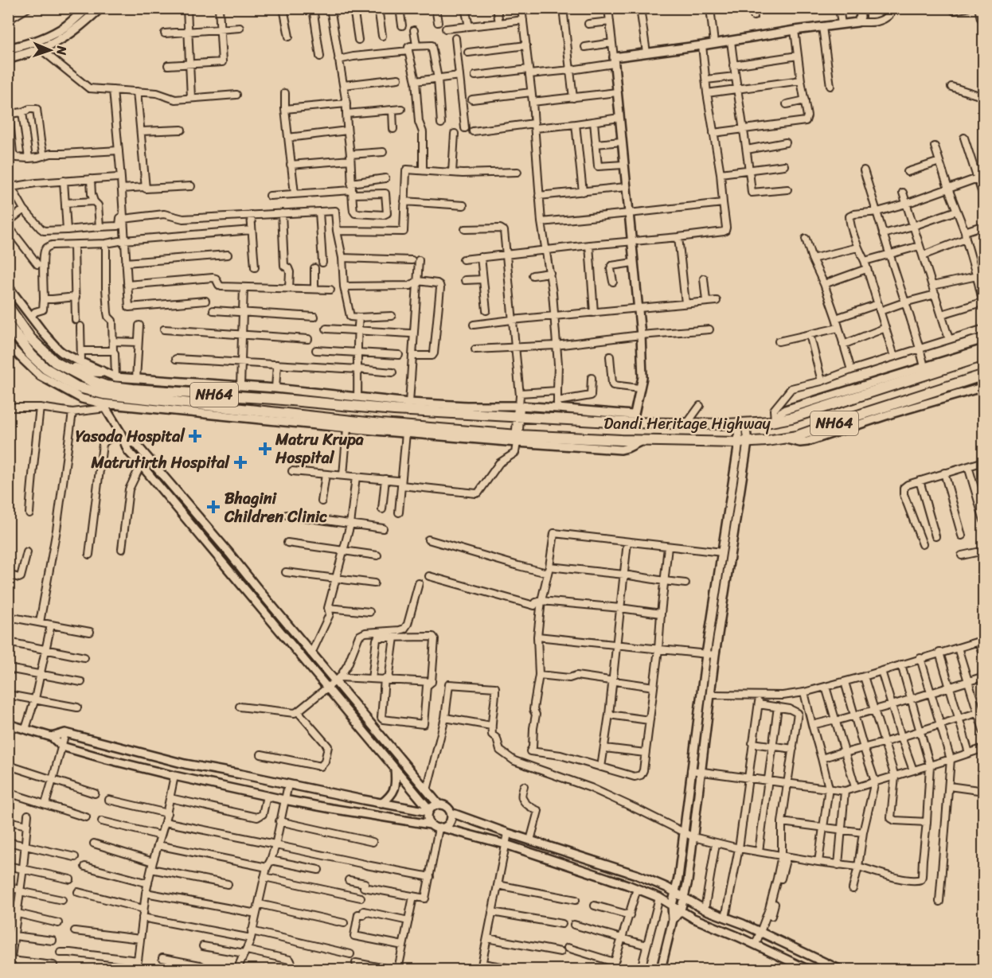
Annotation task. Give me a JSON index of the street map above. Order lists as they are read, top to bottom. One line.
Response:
{"streets":{"highway":["NH64","Dandi Heritage Highway"]},"crossings":[["NH64","Dandi Heritage Highway"]],"places":{"health":["Yasoda Hospital","Matru Krupa Hospital","Matrutirth Hospital","Bhagini Children Clinic"]},"north":"right"}
